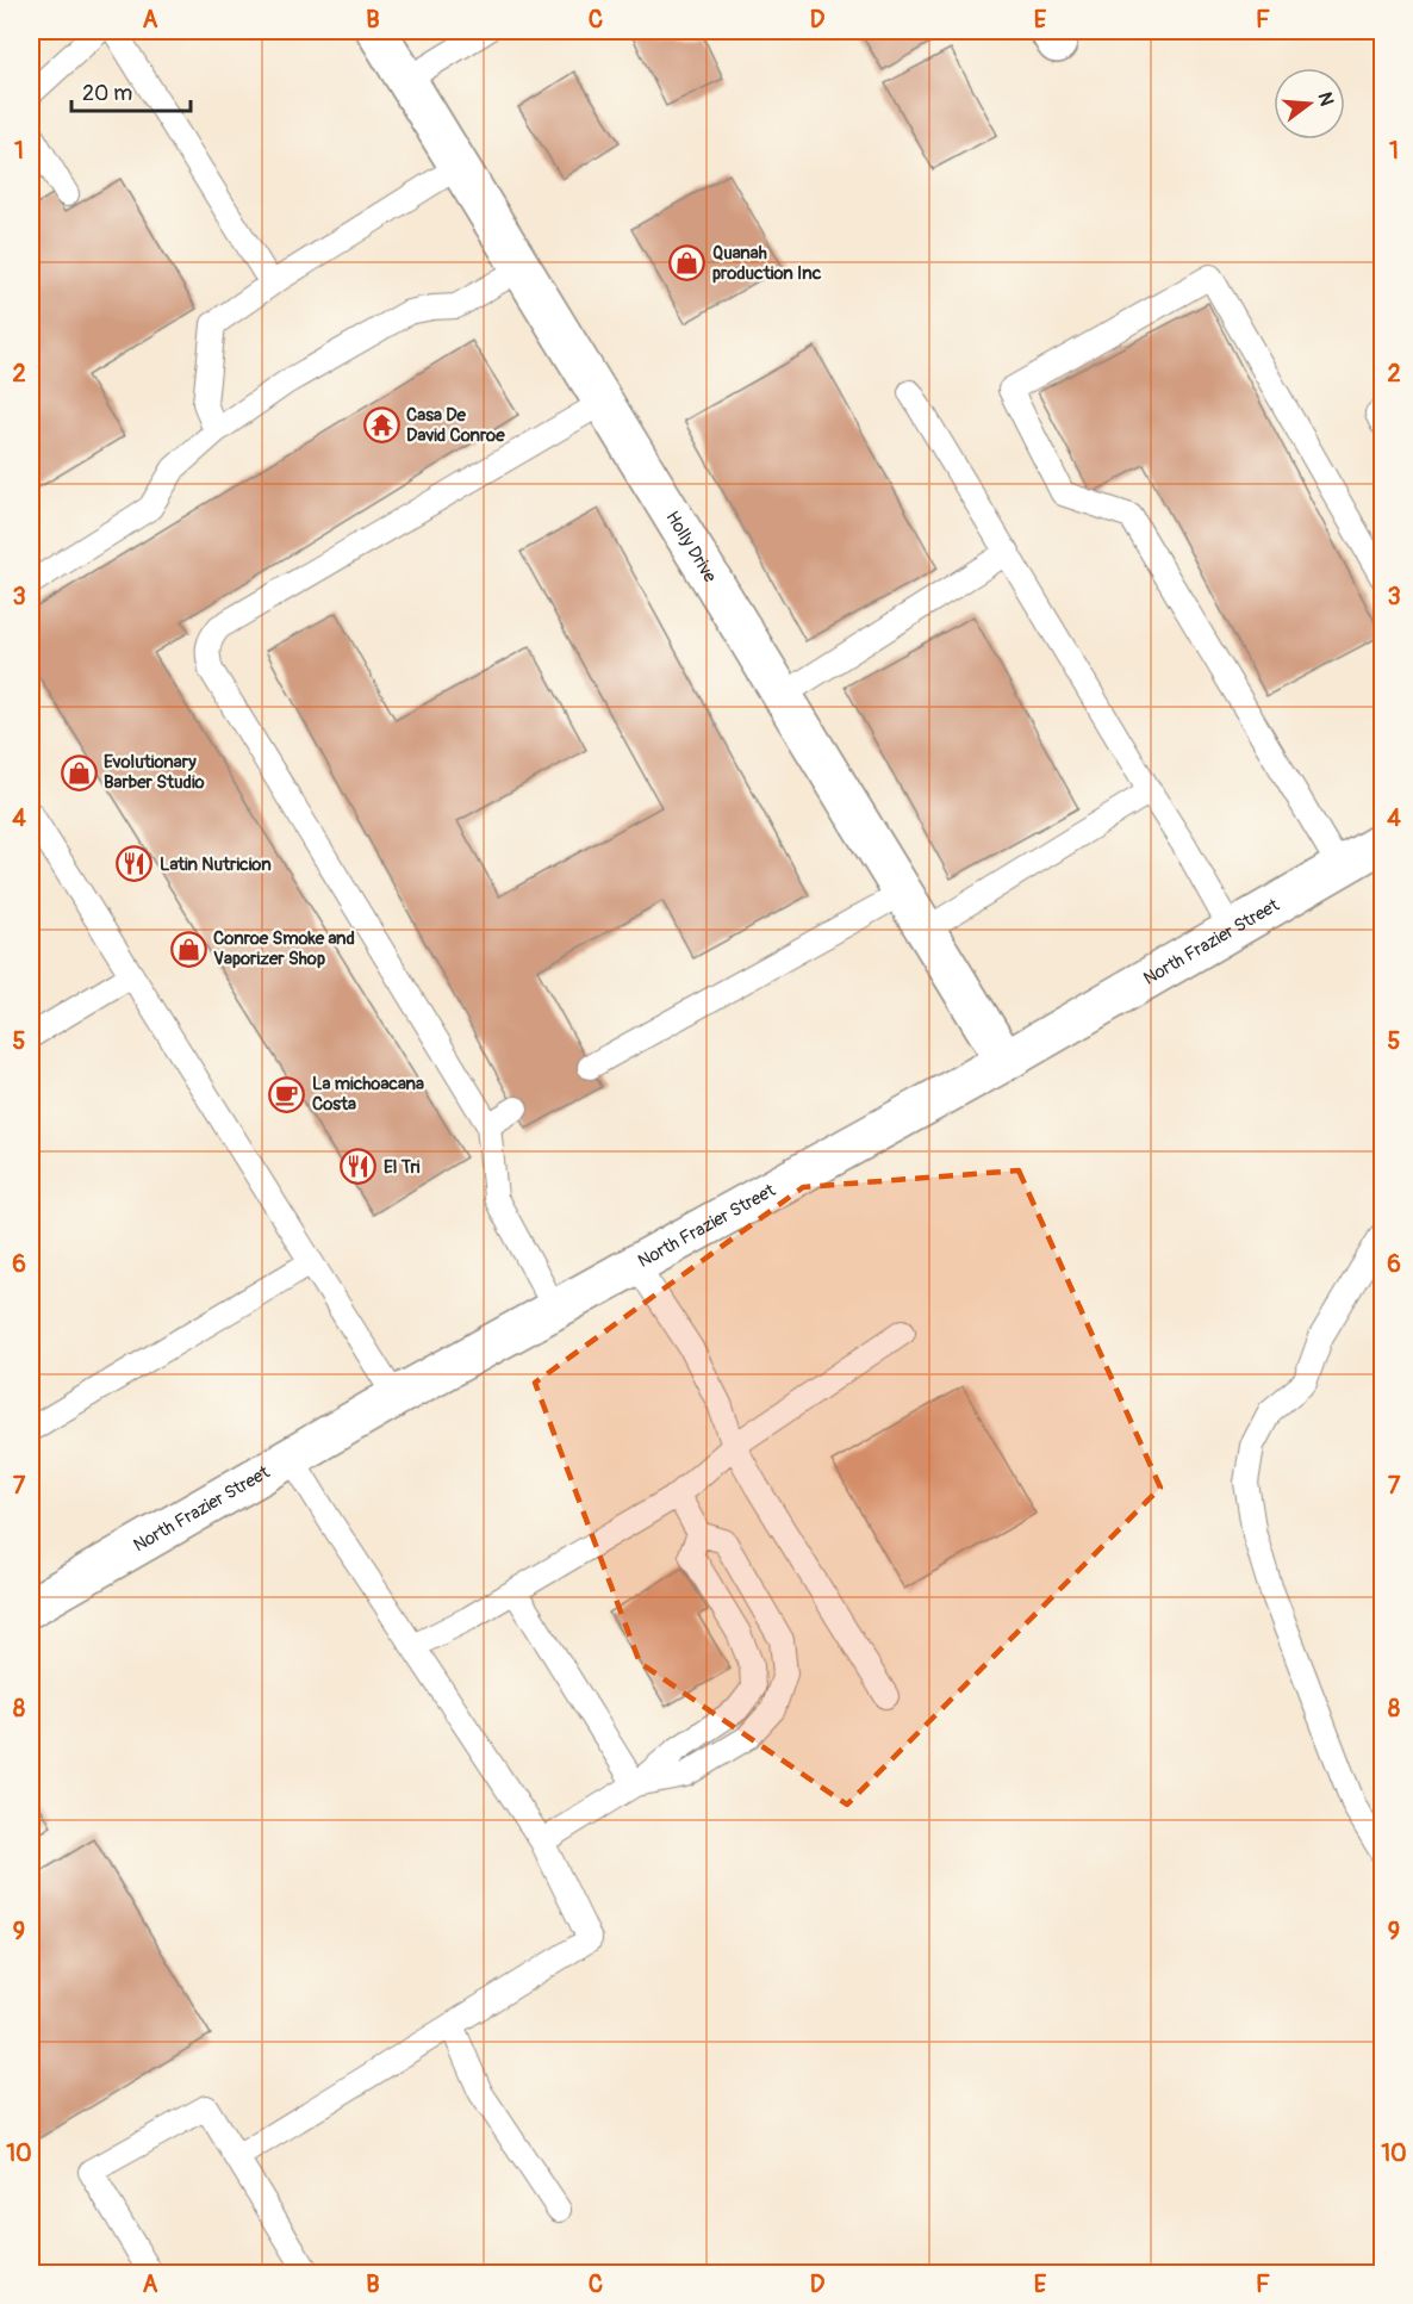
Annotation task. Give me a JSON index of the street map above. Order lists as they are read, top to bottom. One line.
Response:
{"streets":{"main road":["Holly Drive","North Frazier Street"]},"crossings":[["Holly Drive","North Frazier Street"]],"places":{"shop":["Quanah production Inc","Evolutionary Barber Studio","Conroe Smoke and Vaporizer Shop"],"temple":["Casa De David Conroe"],"restaurant":["Latin Nutricion","El Tri"],"cafe":["La michoacana Costa"]},"scale_bar":"20 m","north":"right","grid":{"columns":["A","B","C","D","E","F"],"rows":["1","2","3","4","5","6","7","8","9","10"]}}
